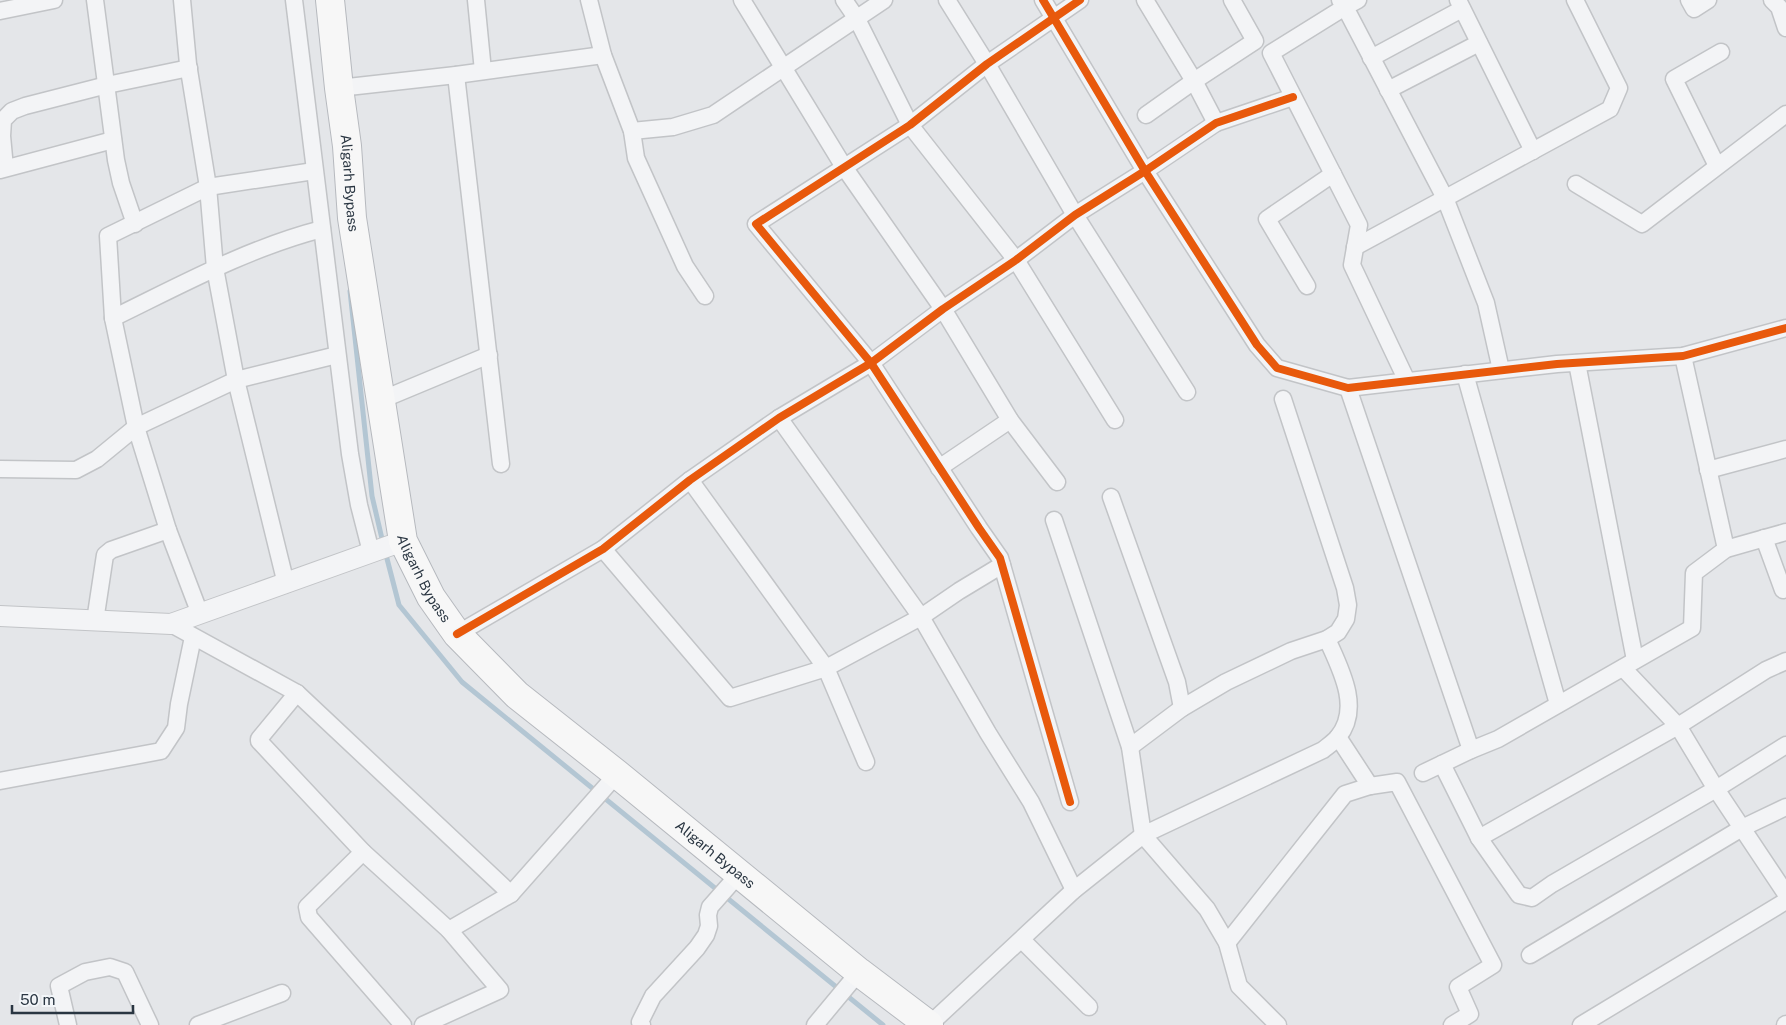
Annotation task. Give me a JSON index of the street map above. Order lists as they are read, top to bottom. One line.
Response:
{"streets":{"highway":["Aligarh Bypass"]},"scale_bar":"50 m"}
